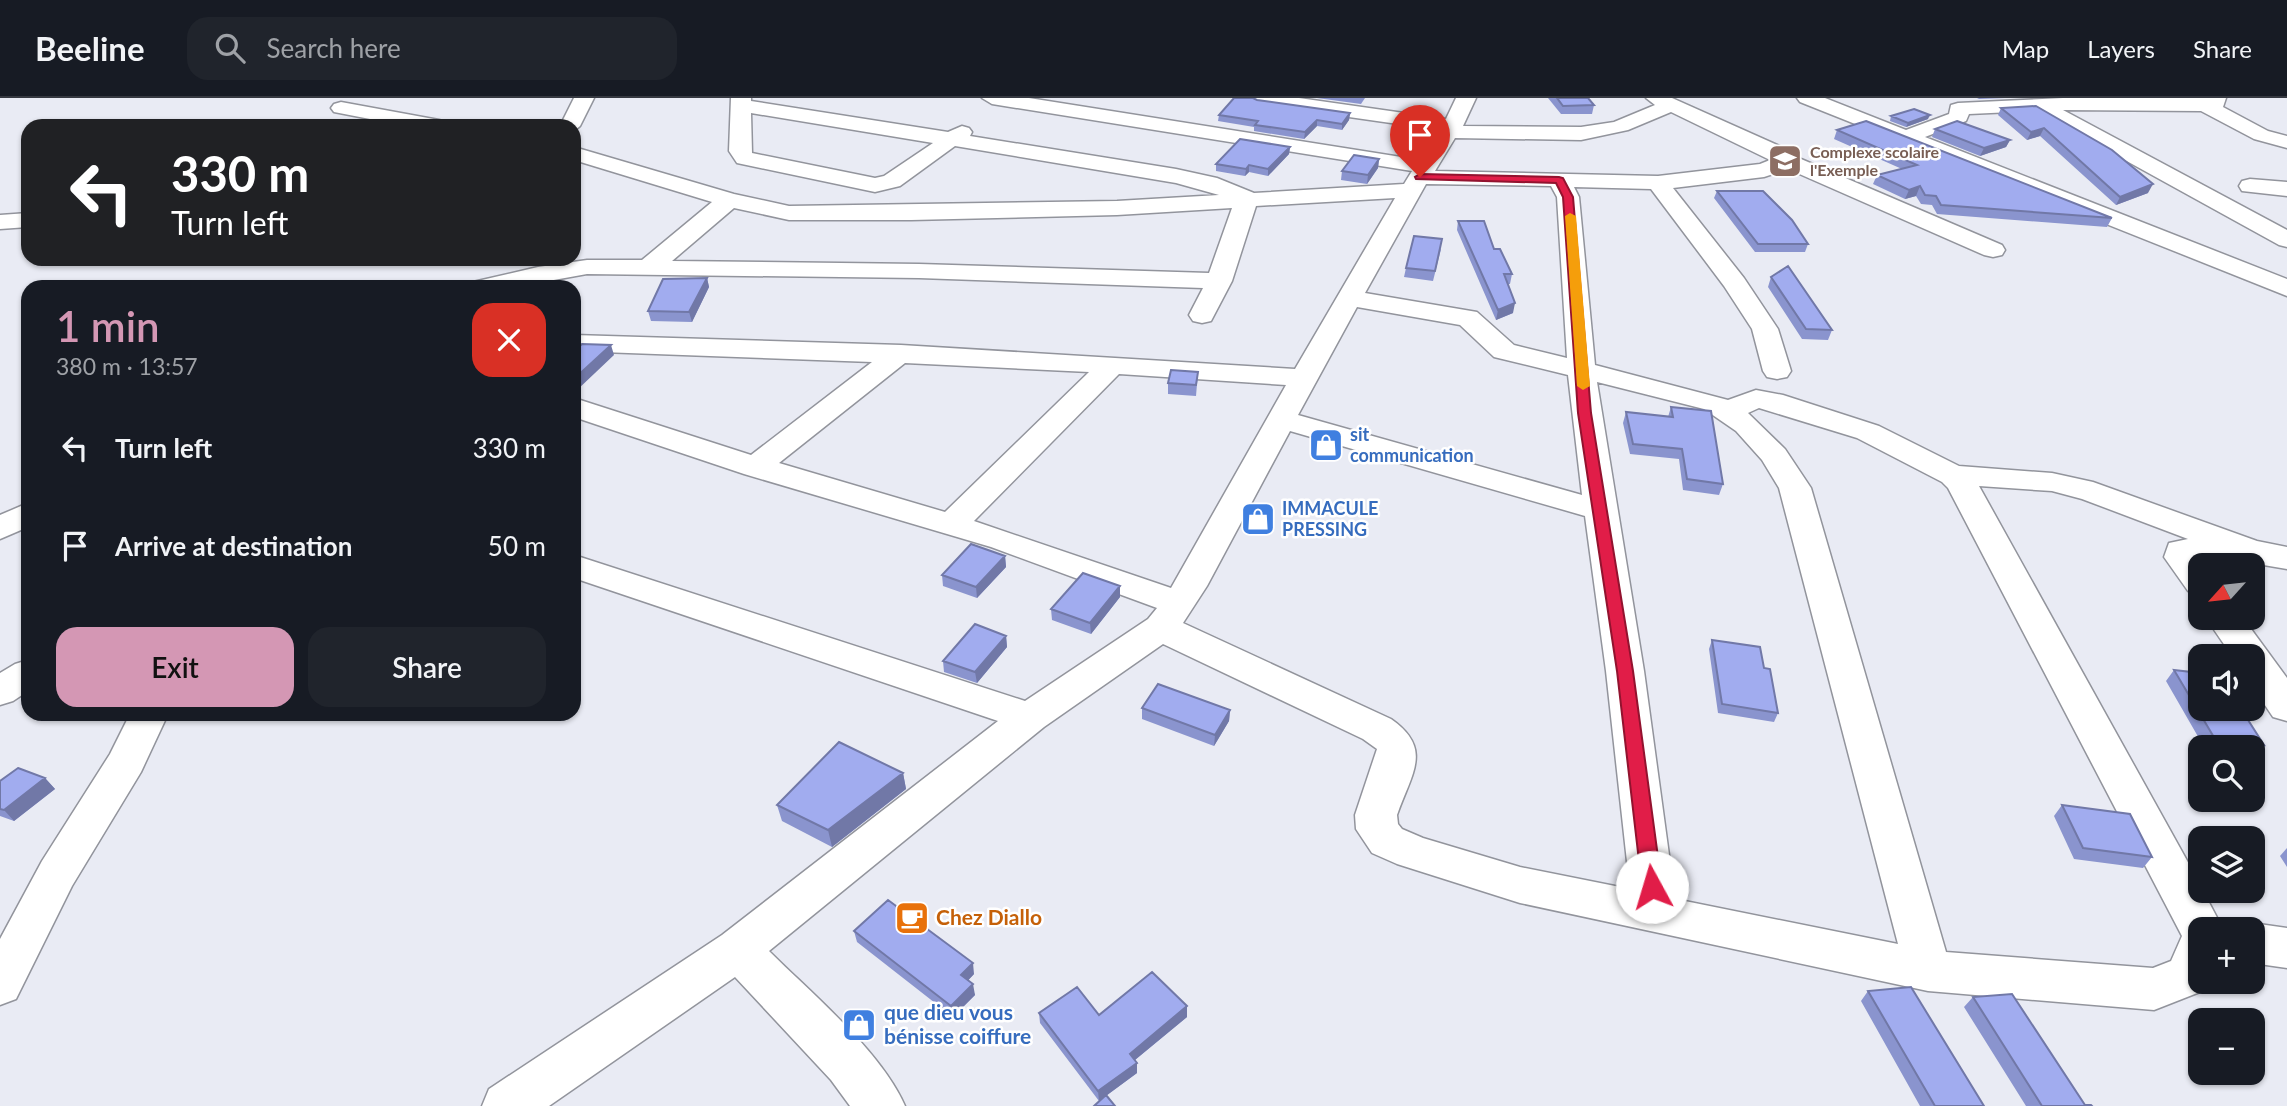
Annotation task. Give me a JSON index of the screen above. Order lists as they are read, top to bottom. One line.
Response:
{"places":{"school or university":["Complexe scolaire l'Exemple"],"shop":["sit communication","IMMACULE PRESSING","que dieu vous bénisse coiffure"],"cafe":["Chez Diallo"]},"north":"bottom left","page":{"header":"Beeline","search":"Search here","nav":["Map","Layers","Share"],"turn":["330 m","Turn left"],"heading":["1 min","380 m · 13:57"],"list":[{"name":"Turn left","value":"330 m"},{"name":"Arrive at destination","value":"50 m"}],"map_buttons":["+","−"],"buttons":["Exit","Share"]}}
